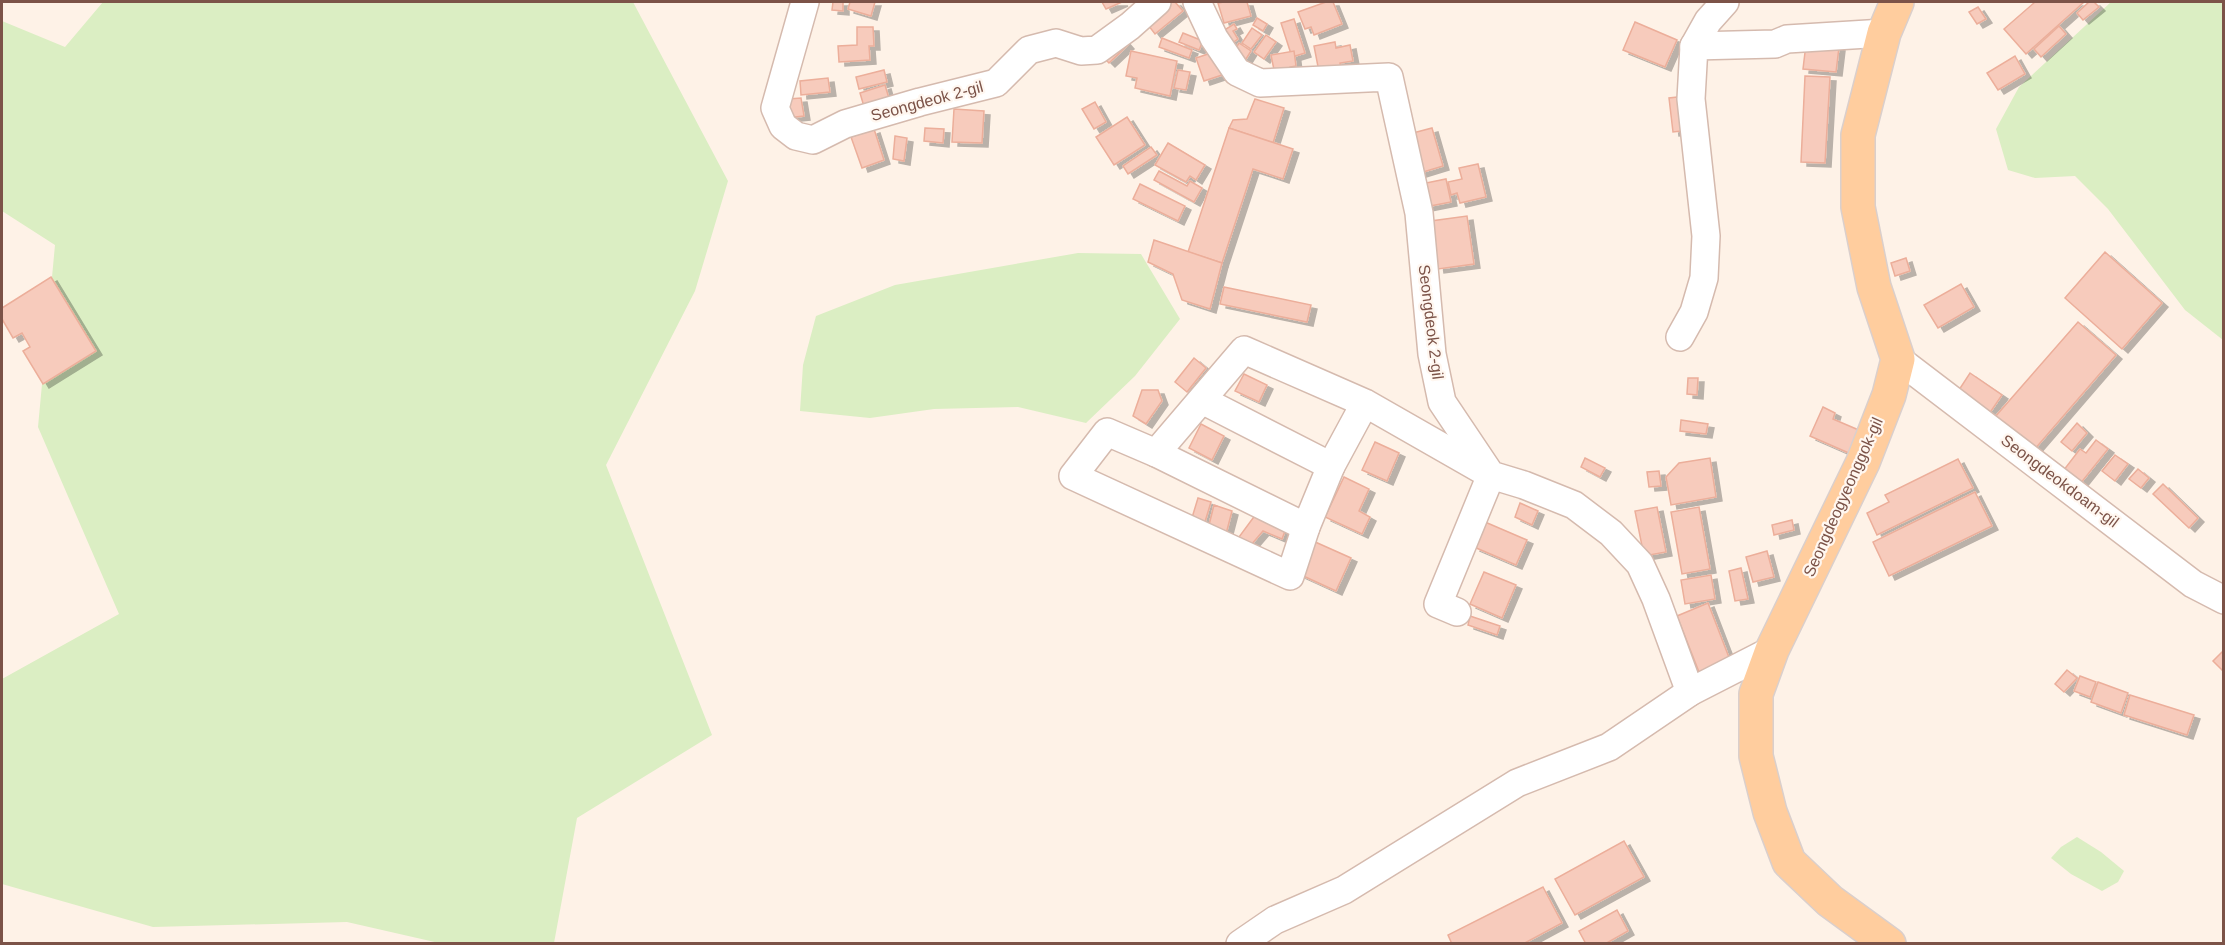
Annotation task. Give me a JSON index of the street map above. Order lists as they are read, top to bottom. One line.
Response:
{"streets":{"main road":["Seongdeogyeonggok-gil"],"street":["Seongdeok 2-gil","Seongdeokdoam-gil"]},"crossings":[["Seongdeokdoam-gil","Seongdeogyeonggok-gil"]]}
